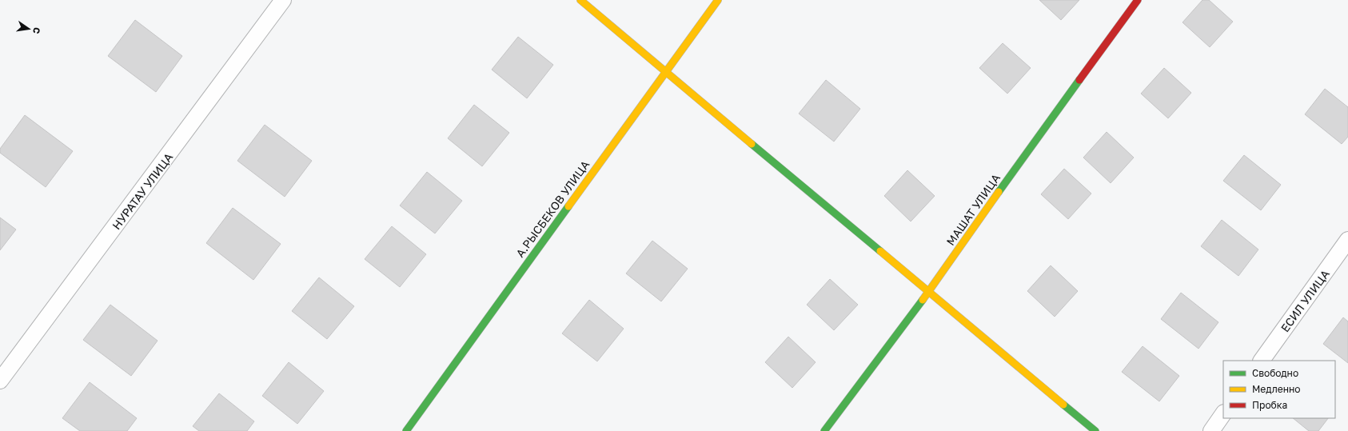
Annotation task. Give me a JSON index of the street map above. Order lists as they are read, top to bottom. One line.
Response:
{"streets":{"street":["НУРАТАУ УЛИЦА","А.РЫСБЕКОВ УЛИЦА","МАШАТ УЛИЦА","ЕСИЛ УЛИЦА"]},"legend":["Свободно","Медленно","Пробка"],"north":"right"}
